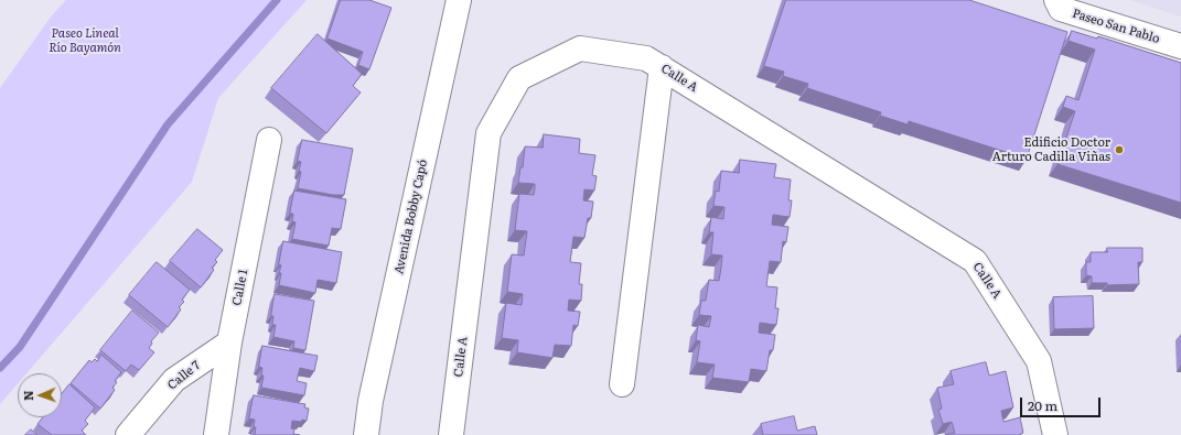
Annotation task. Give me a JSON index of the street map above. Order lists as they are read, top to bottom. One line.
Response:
{"streets":{"street":["Paseo San Pablo","Calle A","Avenida Bobby Capó","Calle 1","Calle 7"]},"crossings":[["Calle 1","Calle 7"]],"parks":["Paseo Lineal Río Bayamón"],"places":["Edificio Doctor Arturo Cadilla Viñas"],"scale_bar":"20 m","north":"left"}
